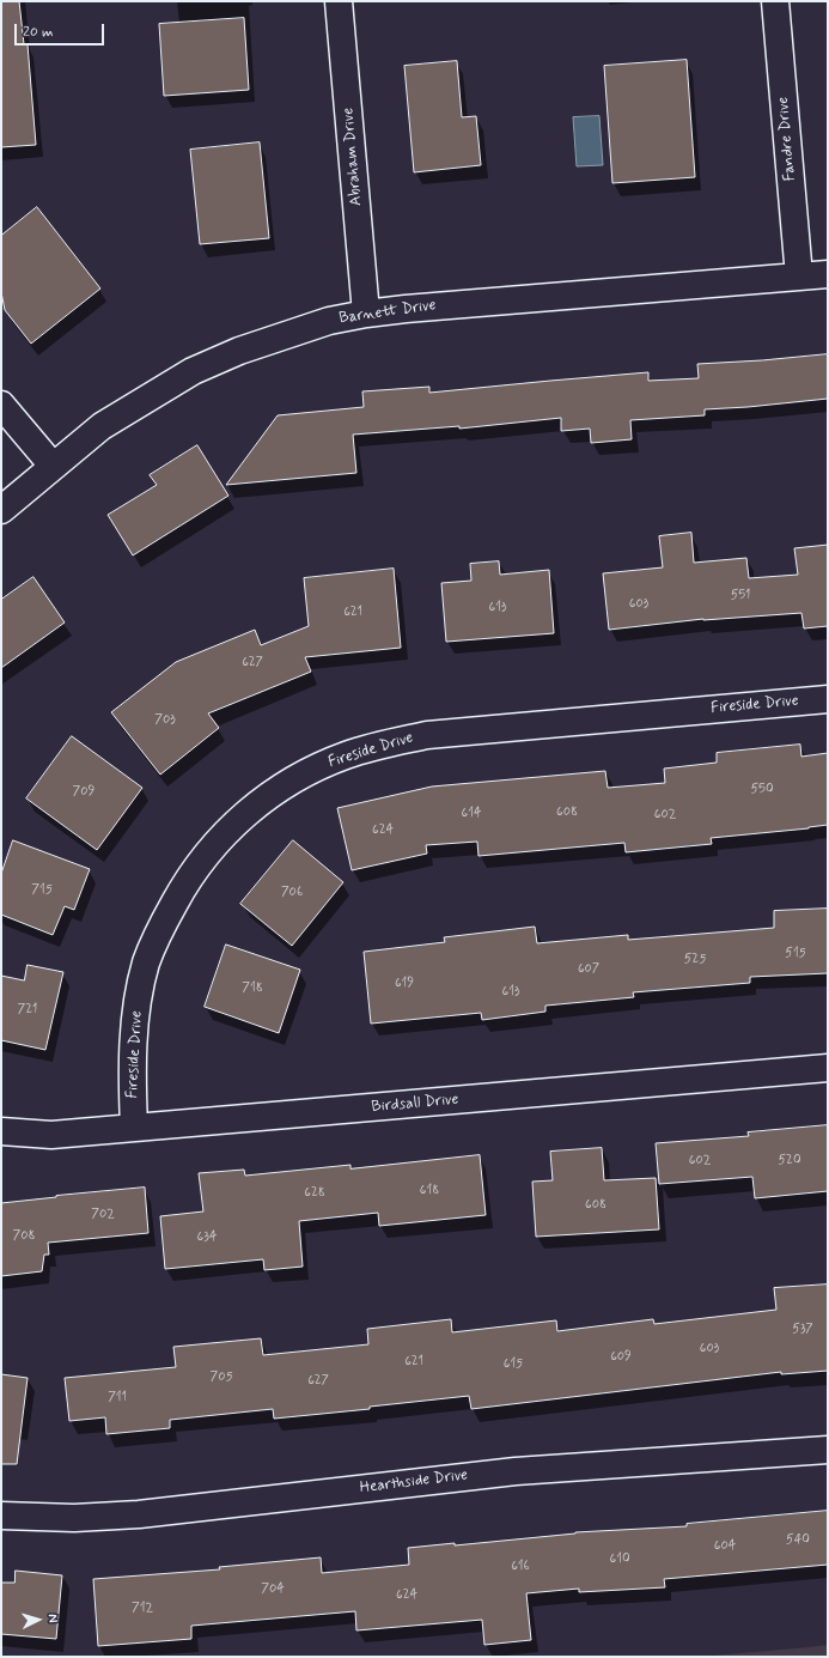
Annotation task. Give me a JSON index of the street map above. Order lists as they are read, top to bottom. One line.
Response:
{"streets":{"street":["Fandre Drive","Abraham Drive","Barnett Drive","Fireside Drive","Birdsall Drive","Hearthside Drive"]},"crossings":[["Fandre Drive","Barnett Drive"],["Abraham Drive","Barnett Drive"],["Fireside Drive","Birdsall Drive"]],"house_numbers":["551","603","613","621","627","703","550","709","608","614","602","624","715","706","515","525","607","619","718","613","721","602","520","618","628","608","702","708","634","537","603","609","621","615","705","627","711","540","604","610","616","704","624","712"],"scale_bar":"20 m","north":"right"}
